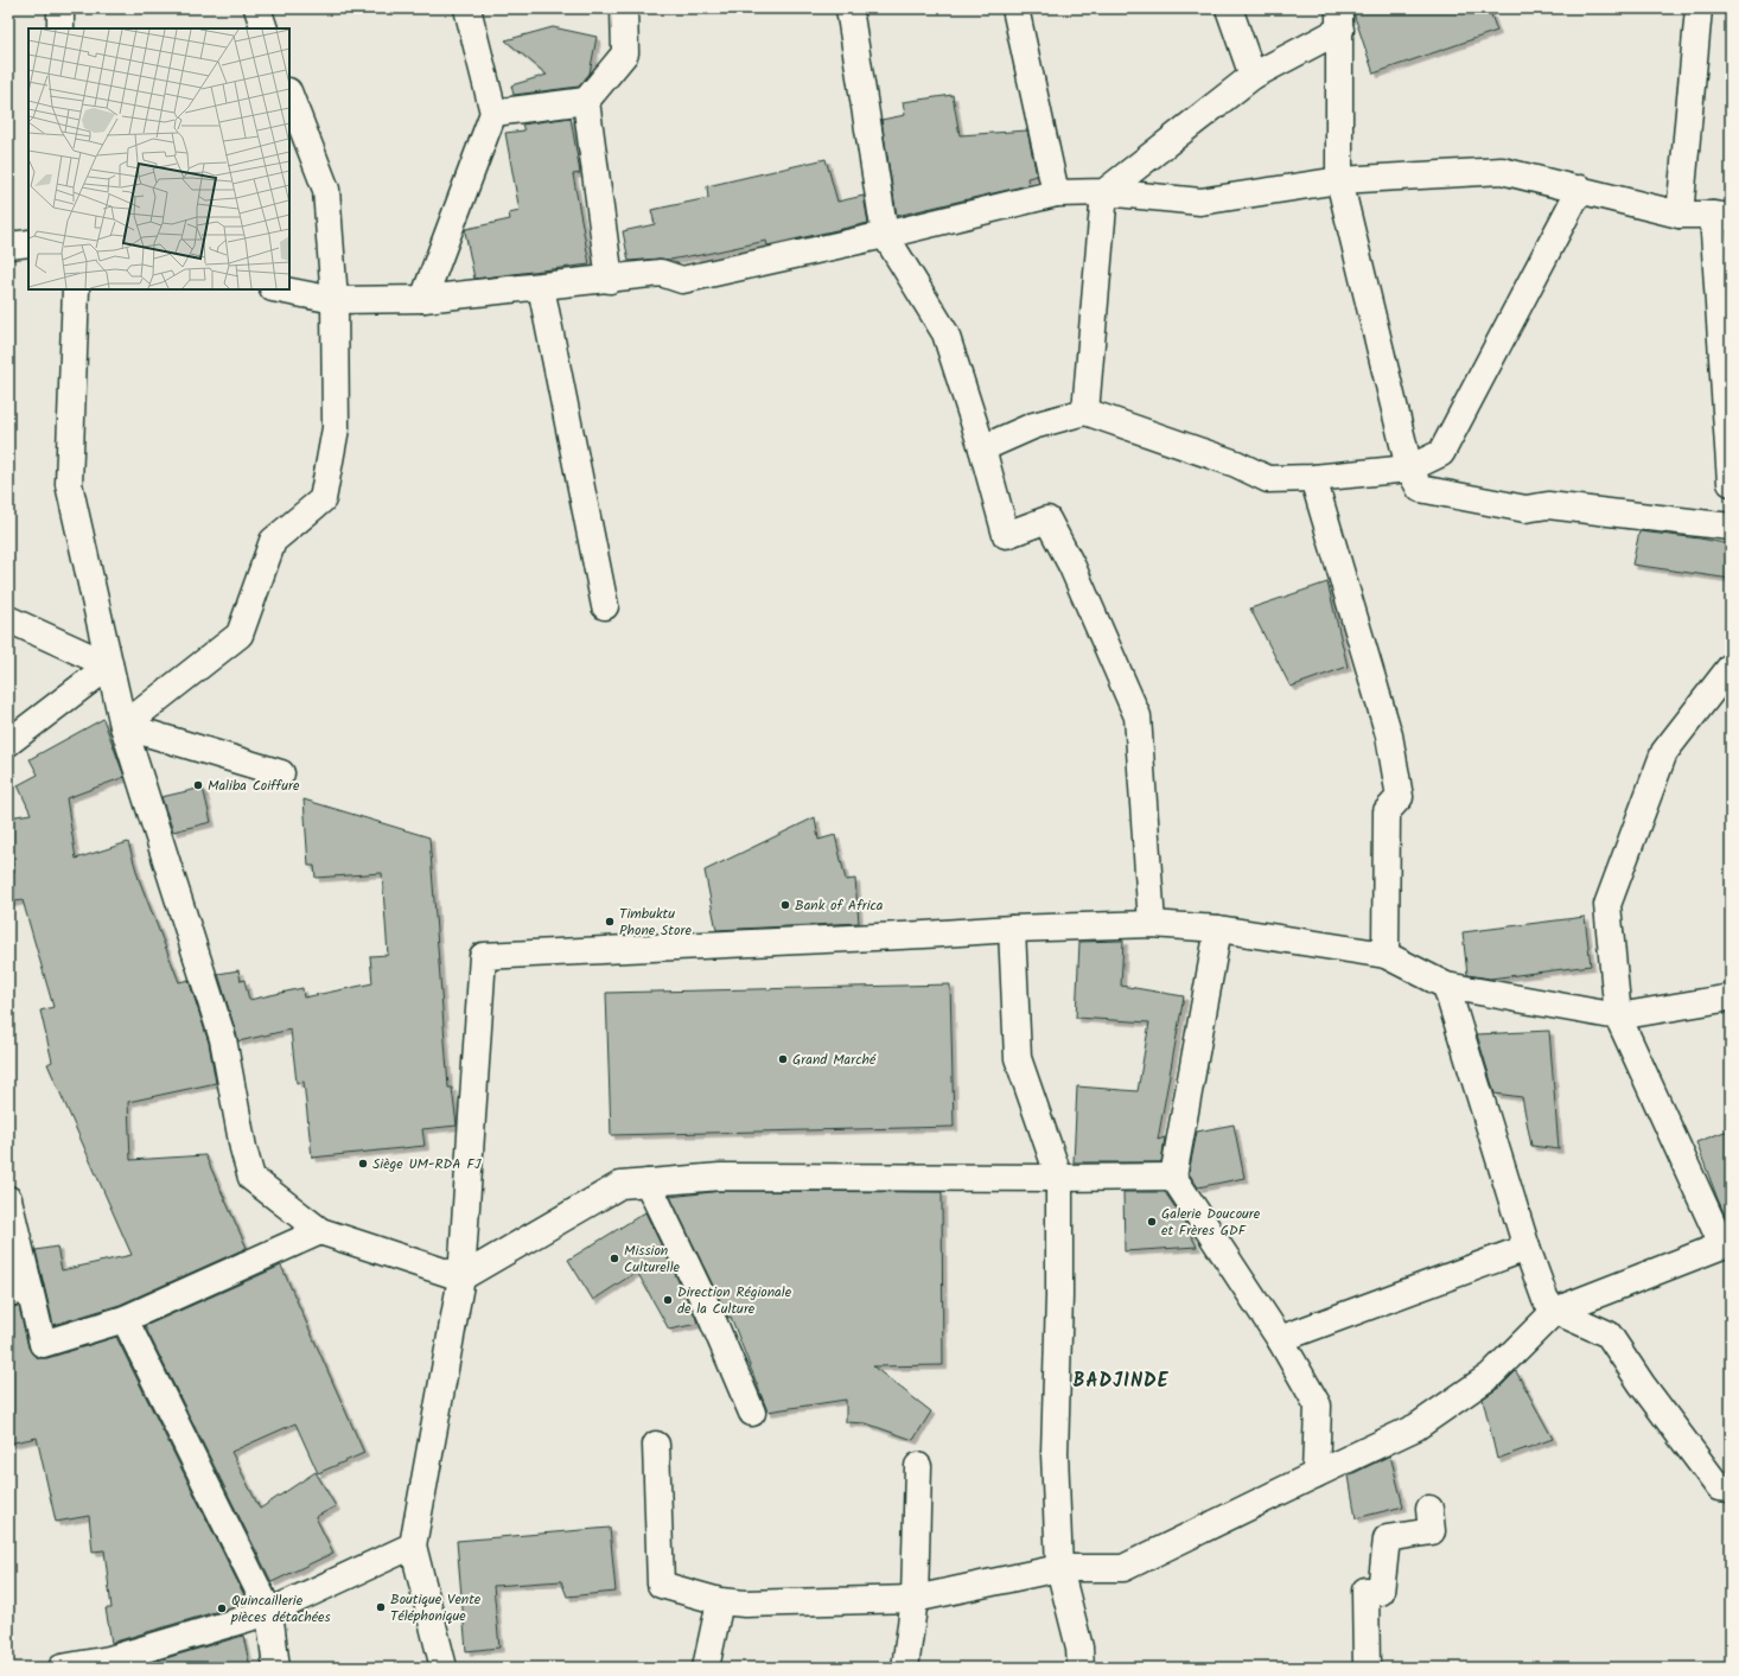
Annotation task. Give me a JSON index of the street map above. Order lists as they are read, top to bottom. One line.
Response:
{"districts":["BADJINDE"],"places":["Maliba Coiffure","Bank of Africa","Timbuktu Phone Store","Grand Marché","Siège UM-RDA FJ","Galerie Doucoure et Frères GDF","Mission Culturelle","Direction Régionale de la Culture","Boutique Vente Téléphonique","Quincaillerie pièces détachées"]}
